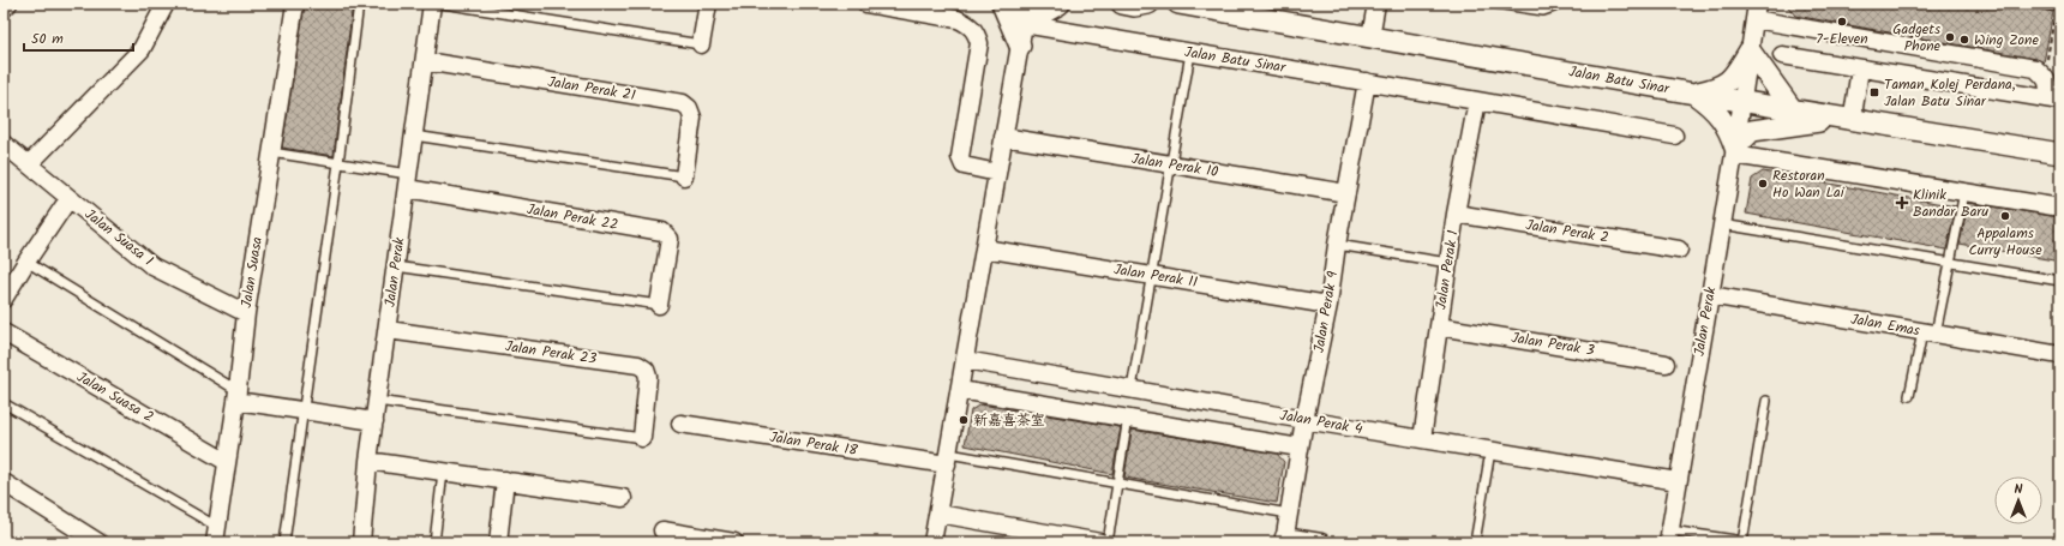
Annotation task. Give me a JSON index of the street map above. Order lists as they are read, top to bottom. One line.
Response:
{"streets":{"street":["Jalan Batu Sinar","Jalan Perak 21","Jalan Perak 10","Jalan Perak 22","Jalan Perak 2","Jalan Suasa 1","Jalan Perak 1","Jalan Suasa","Jalan Perak","Jalan Perak 11","Jalan Perak 9","Jalan Emas","Jalan Perak 3","Jalan Perak 23","Jalan Suasa 2","Jalan Perak 4","Jalan Perak 18"]},"crossings":[["Jalan Batu Sinar","Jalan Perak 1"],["Jalan Batu Sinar","Jalan Perak"],["Jalan Batu Sinar","Jalan Perak 9"],["Jalan Perak 21","Jalan Perak"],["Jalan Perak 10","Jalan Perak 9"],["Jalan Perak 22","Jalan Perak"],["Jalan Perak 2","Jalan Perak 1"],["Jalan Suasa 1","Jalan Suasa"],["Jalan Perak 1","Jalan Perak 3"],["Jalan Perak 1","Jalan Perak 4"],["Jalan Suasa","Jalan Suasa 2"],["Jalan Perak","Jalan Emas"],["Jalan Perak","Jalan Perak 23"],["Jalan Perak","Jalan Perak 4"],["Jalan Perak 11","Jalan Perak 9"],["Jalan Perak 9","Jalan Perak 4"]],"places":{"other":["7-Eleven","Gadgets Phone","Wing Zone","Restoran Ho Wan Lai","Appalams Curry House","新嘉喜茶室"],"transit":["Taman Kolej Perdana, Jalan Batu Sinar"],"health":["Klinik Bandar Baru"]},"scale_bar":"50 m","north":"top"}
